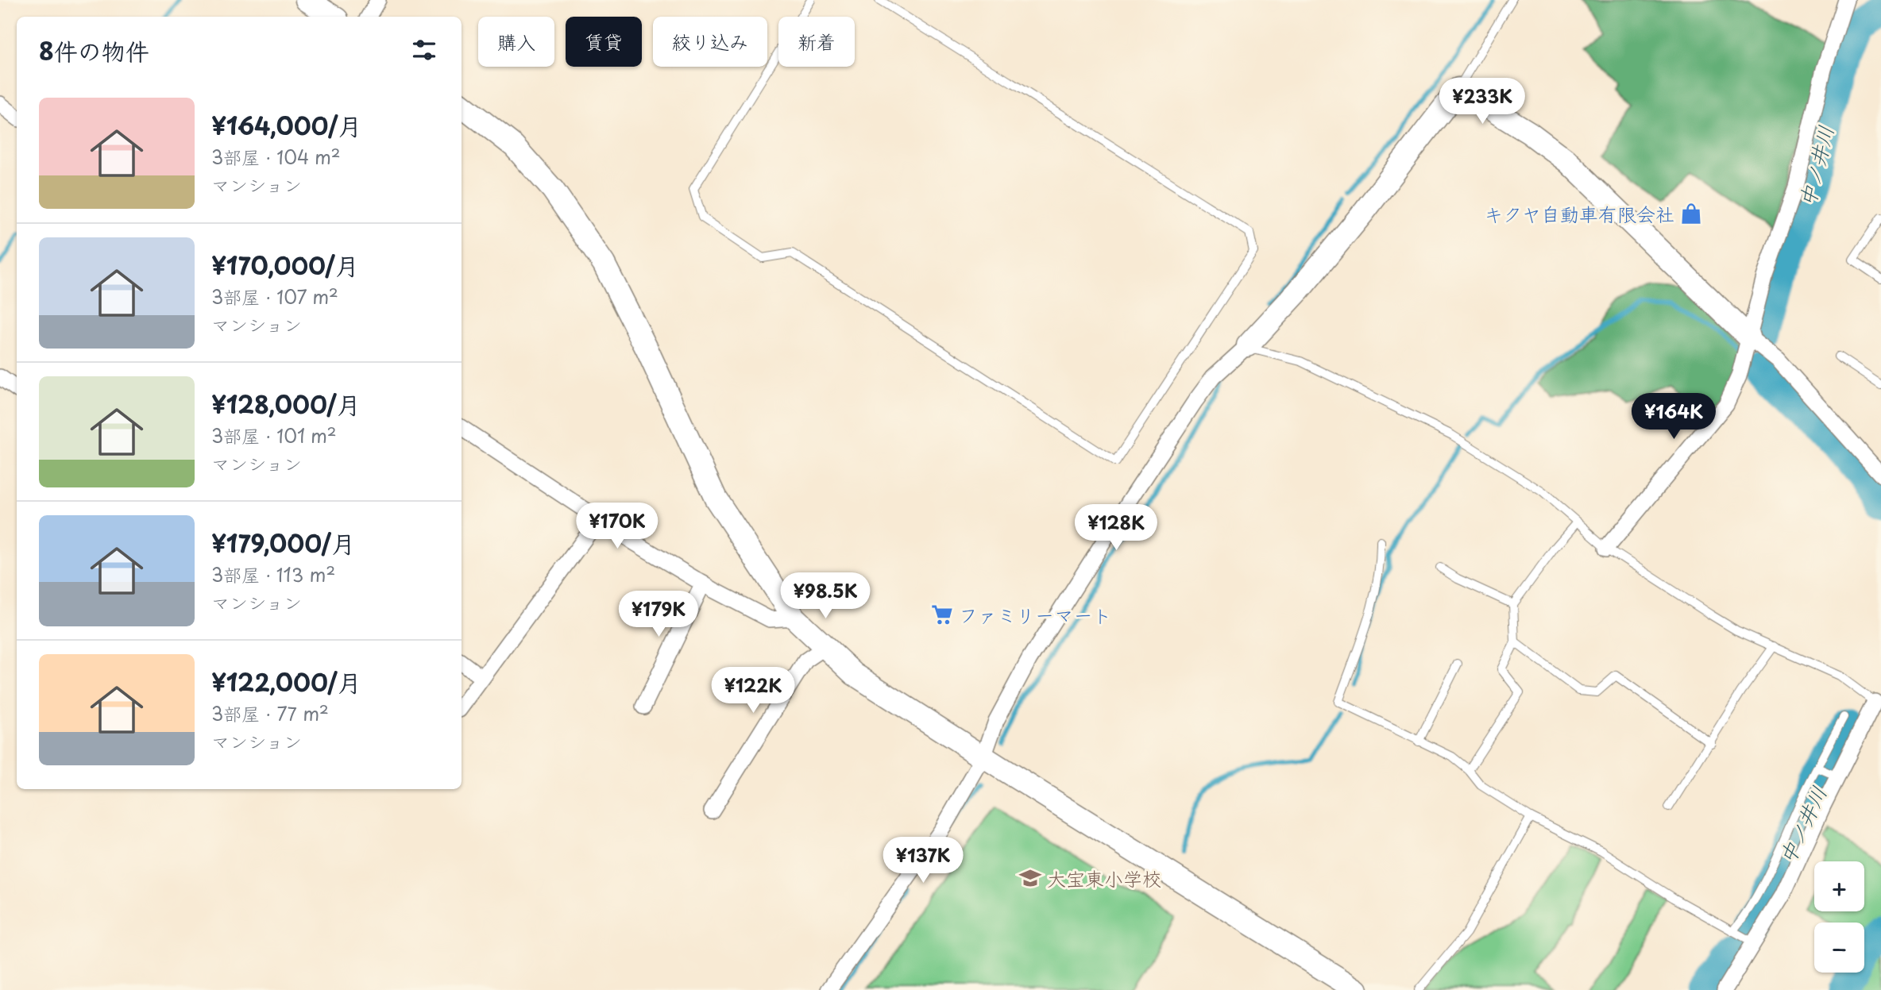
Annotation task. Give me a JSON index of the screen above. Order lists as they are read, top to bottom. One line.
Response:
{"water":["中ノ井川"],"places":{"shop":["キクヤ自動車有限会社"],"supermarket":["ファミリーマート"],"school or university":["大宝東小学校"]},"page":{"chip":["購入","賃貸","絞り込み","新着"],"heading":"8件の物件","price":["¥233K","¥164K","¥170K","¥128K","¥98.5K","¥179K","¥122K","¥137K"],"list":[{"name":"¥164,000/月","note":"3部屋 · 104 m² · マンション"},{"name":"¥170,000/月","note":"3部屋 · 107 m² · マンション"},{"name":"¥128,000/月","note":"3部屋 · 101 m² · マンション"},{"name":"¥179,000/月","note":"3部屋 · 113 m² · マンション"},{"name":"¥122,000/月","note":"3部屋 · 77 m² · マンション"}],"map_buttons":["+","−"]}}
